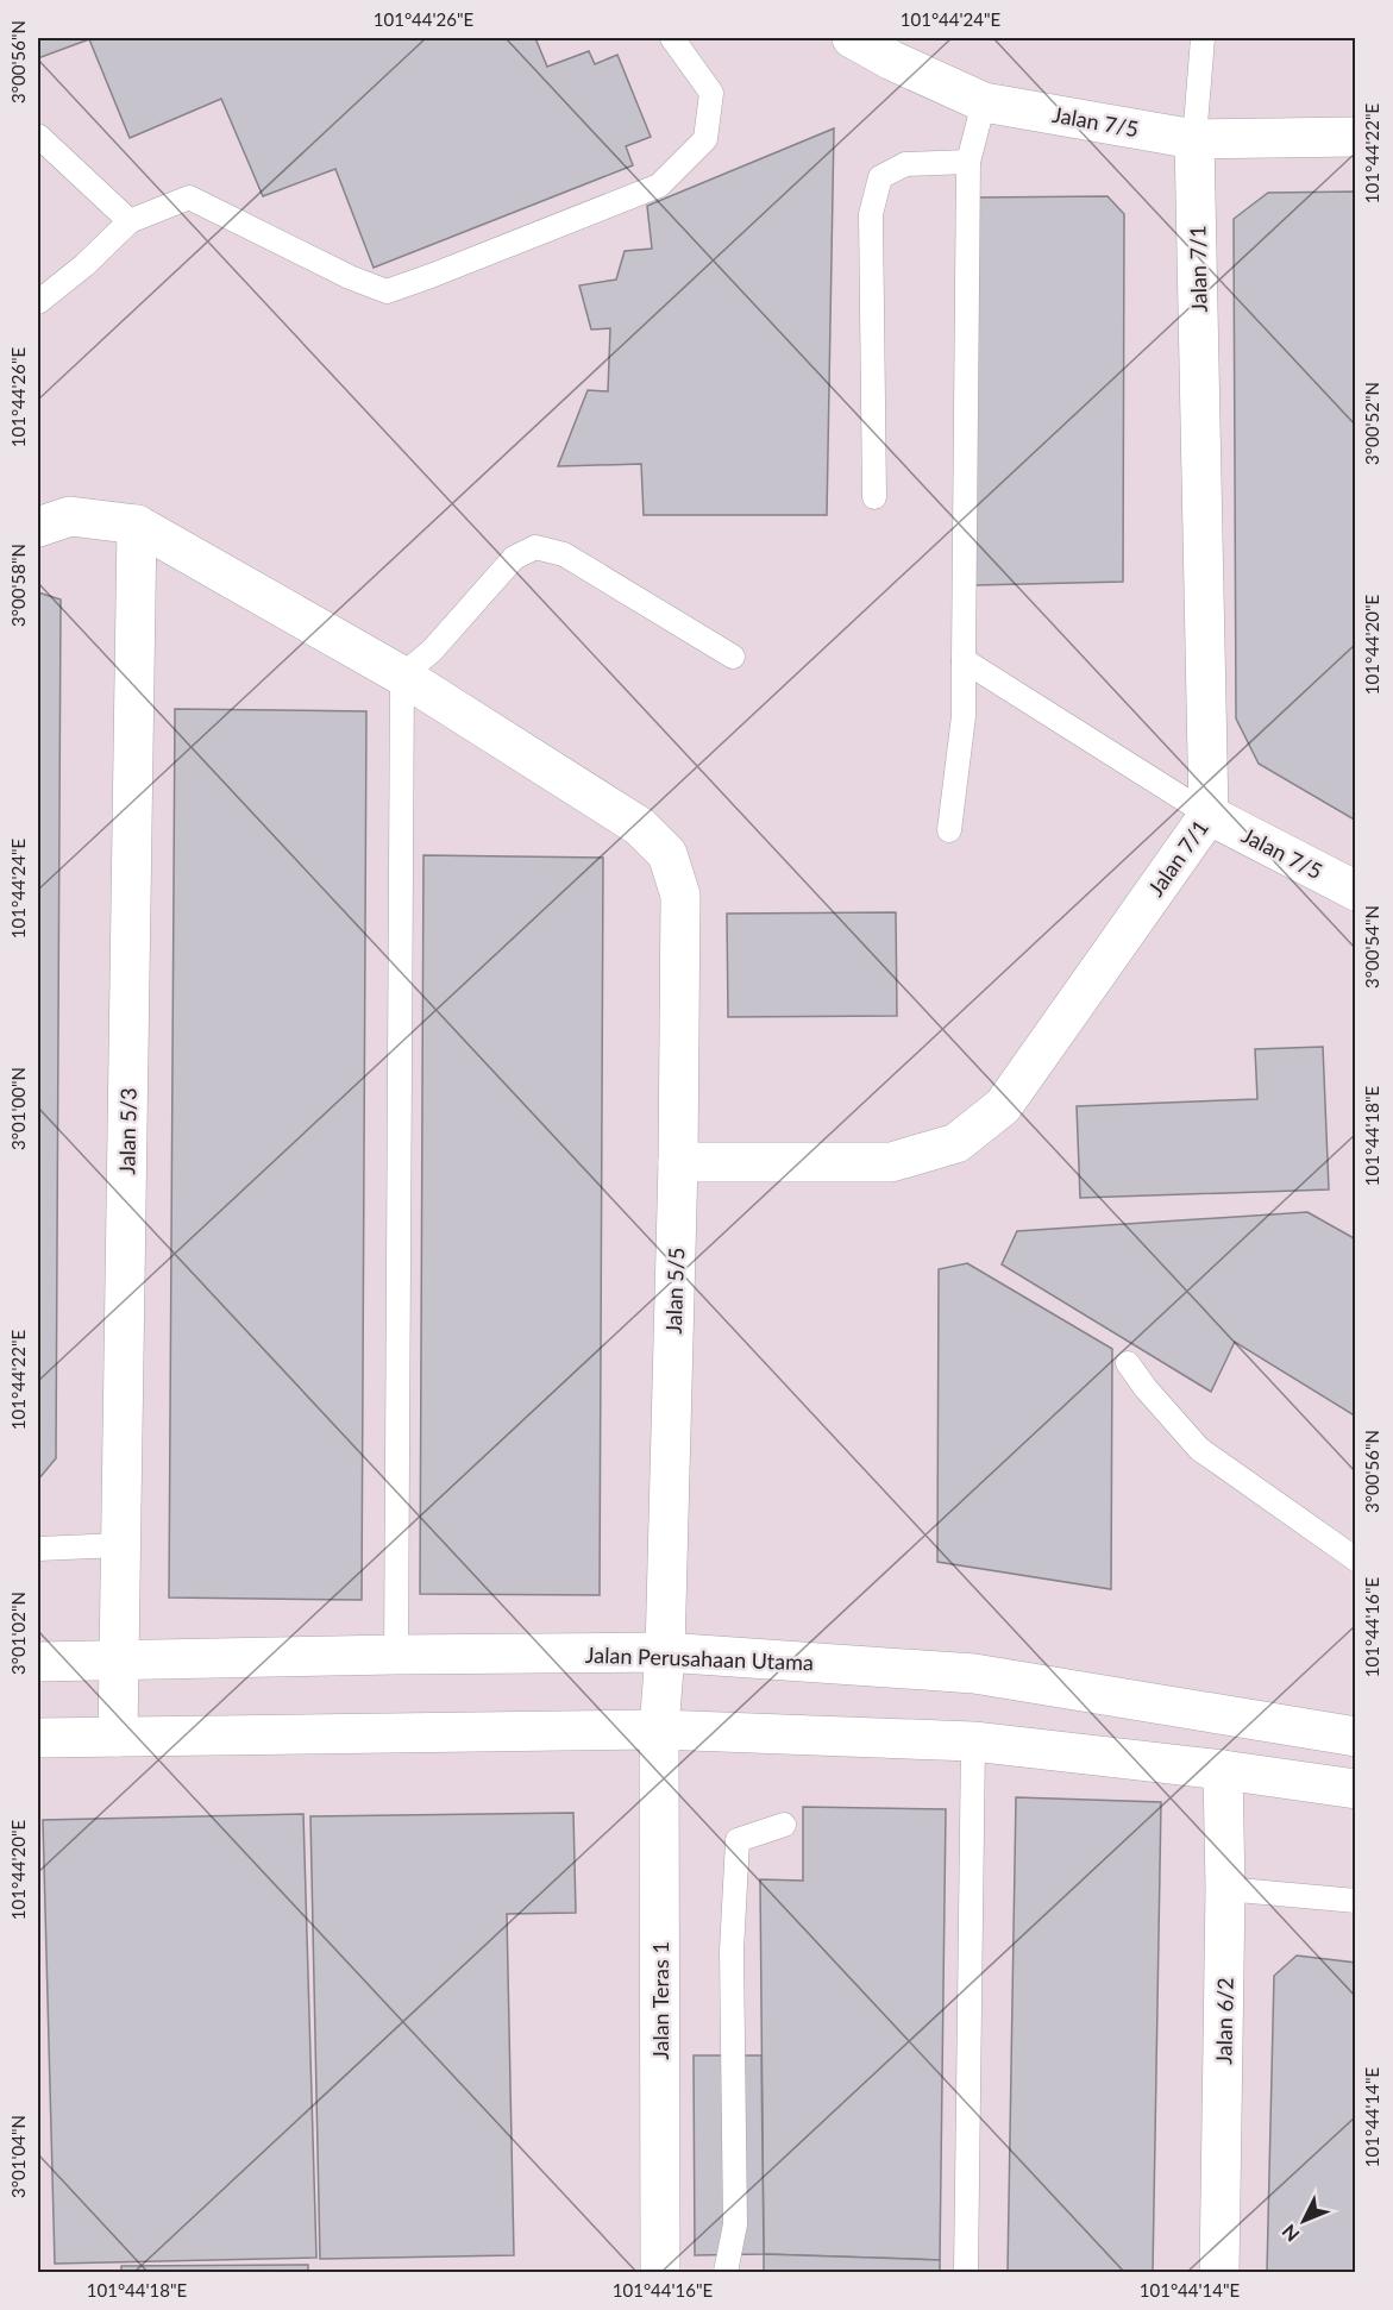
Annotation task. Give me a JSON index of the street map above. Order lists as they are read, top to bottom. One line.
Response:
{"streets":{"street":["Jalan 7/5","Jalan 7/1","Jalan 5/3","Jalan 5/5","Jalan Perusahaan Utama","Jalan Teras 1","Jalan 6/2"]},"crossings":[["Jalan 7/5","Jalan 7/1"],["Jalan 7/1","Jalan 5/5"],["Jalan 5/3","Jalan Perusahaan Utama"],["Jalan 5/5","Jalan Perusahaan Utama"],["Jalan 5/5","Jalan Teras 1"]],"north":"bottom left","coordinates":["101°44'26\"E","101°44'24\"E","3°00'56\"N","101°44'22\"E","3°00'52\"N","3°00'58\"N","101°44'20\"E","3°00'54\"N","3°01'00\"N","101°44'18\"E","101°44'16\"E","3°01'02\"N","101°44'14\"E","3°01'04\"N"]}
